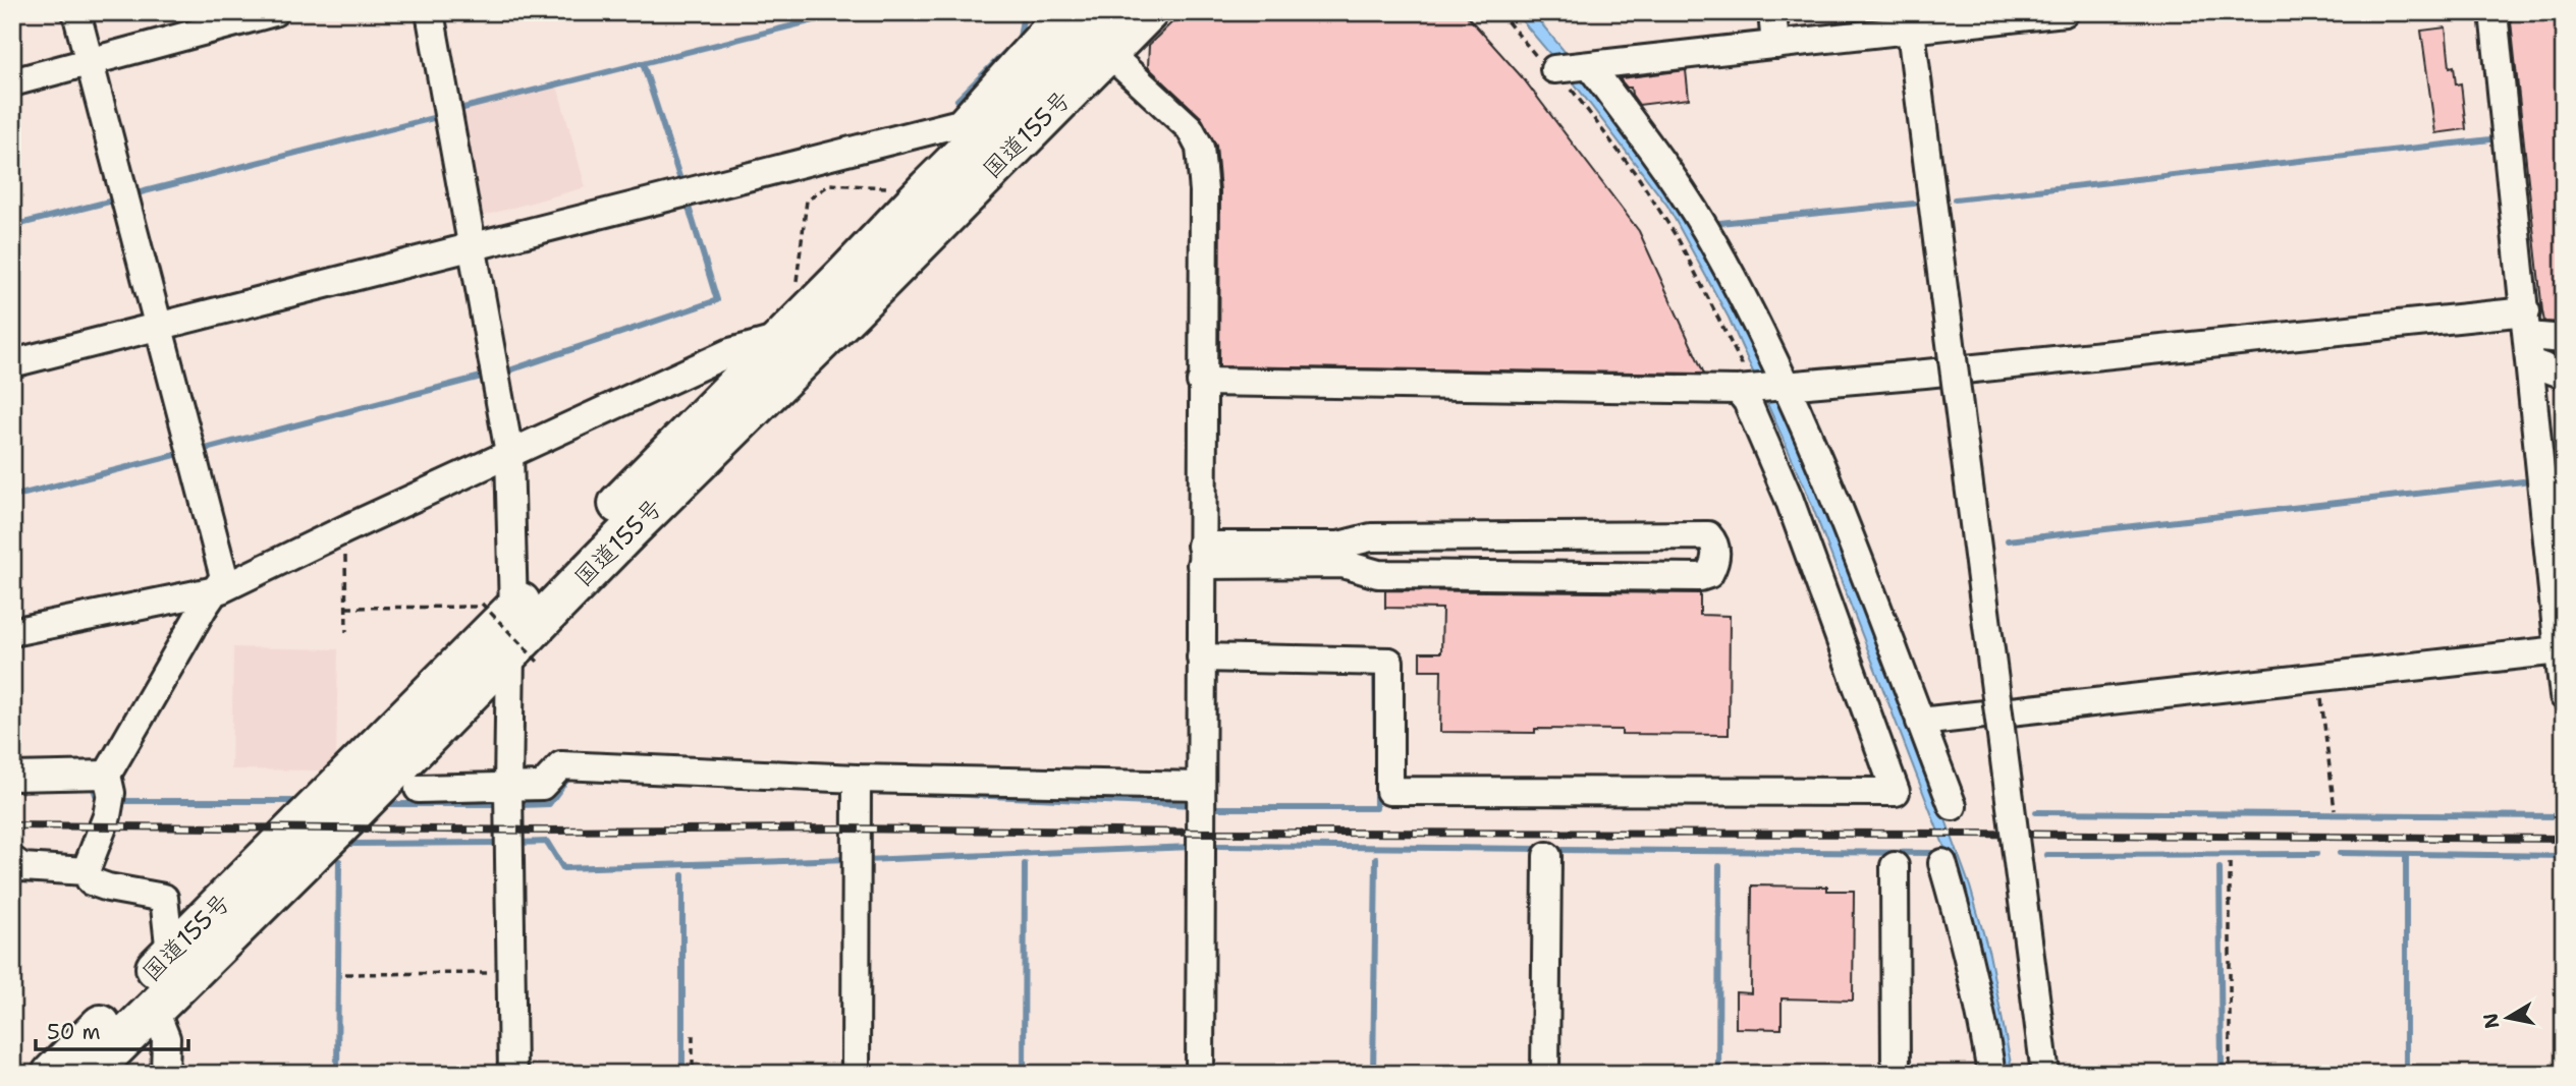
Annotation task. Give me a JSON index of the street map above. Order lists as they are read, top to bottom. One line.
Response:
{"streets":{"highway":["国道155号"]},"scale_bar":"50 m","north":"left"}
